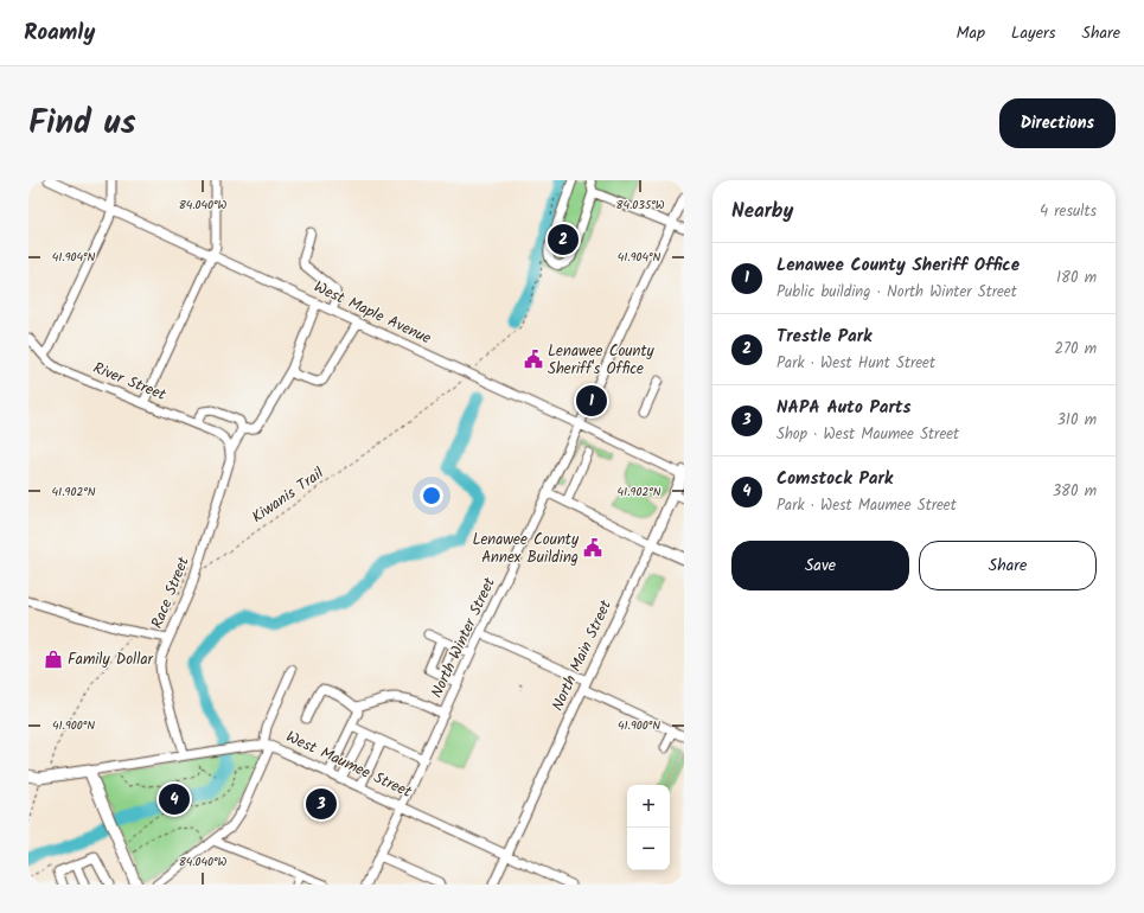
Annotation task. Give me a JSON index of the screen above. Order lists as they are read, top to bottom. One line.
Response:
{"streets":{"main road":["North Main Street","West Maumee Street"],"street":["West Maple Avenue","River Street","Race Street","North Winter Street"],"path":["Kiwanis Trail"]},"crossings":[["West Maple Avenue","Kiwanis Trail"],["West Maple Avenue","North Winter Street"],["West Maple Avenue","North Main Street"],["River Street","Race Street"],["Kiwanis Trail","Race Street"],["Race Street","West Maumee Street"],["North Winter Street","West Maumee Street"],["North Main Street","West Maumee Street"]],"places":{"public building":["Lenawee County Sheriff's Office","Lenawee County Annex Building"],"shop":["Family Dollar"]},"page":{"header":"Roamly","nav":["Map","Layers","Share"],"title":"Find us","buttons":["Directions",["Save","Share"]],"heading":["Nearby","4 results"],"pins":["2","1","4","3"],"list":[{"mark":"1","name":"Lenawee County Sheriff Office","note":"Public building · North Winter Street","value":"180 m"},{"mark":"2","name":"Trestle Park","note":"Park · West Hunt Street","value":"270 m"},{"mark":"3","name":"NAPA Auto Parts","note":"Shop · West Maumee Street","value":"310 m"},{"mark":"4","name":"Comstock Park","note":"Park · West Maumee Street","value":"380 m"}],"map_buttons":["+","−"]},"coordinates":["84.040°W","84.035°W","41.904°N","41.902°N","41.900°N"]}
